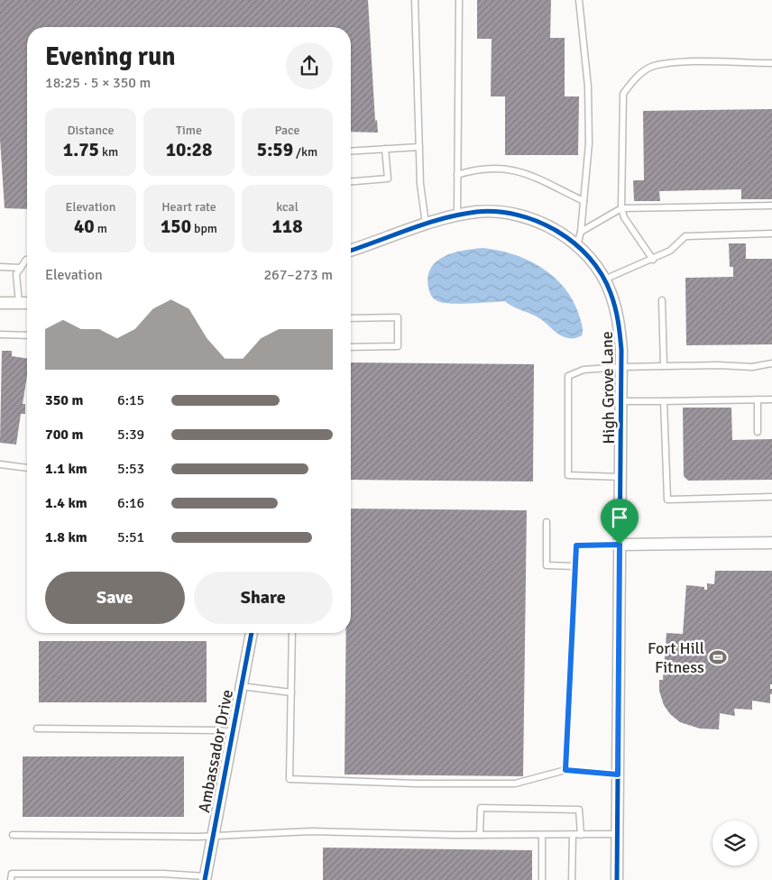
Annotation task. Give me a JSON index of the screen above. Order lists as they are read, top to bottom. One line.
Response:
{"streets":{"street":["High Grove Lane","Ambassador Drive"]},"places":{"sports":["Fort Hill Fitness"]},"page":{"heading":["Evening run","18:25 · 5 × 350 m"],"stats":[["Distance","1.75 km"],["Time","10:28"],["Pace","5:59 /km"],["Elevation","40 m"],["Heart rate","150 bpm"],["kcal","118"]],"chart":["Elevation","267–273 m"],"list":[{"name":"350 m","note":"6:15"},{"name":"700 m","note":"5:39"},{"name":"1.1 km","note":"5:53"},{"name":"1.4 km","note":"6:16"},{"name":"1.8 km","note":"5:51"}],"buttons":["Save","Share"]}}
